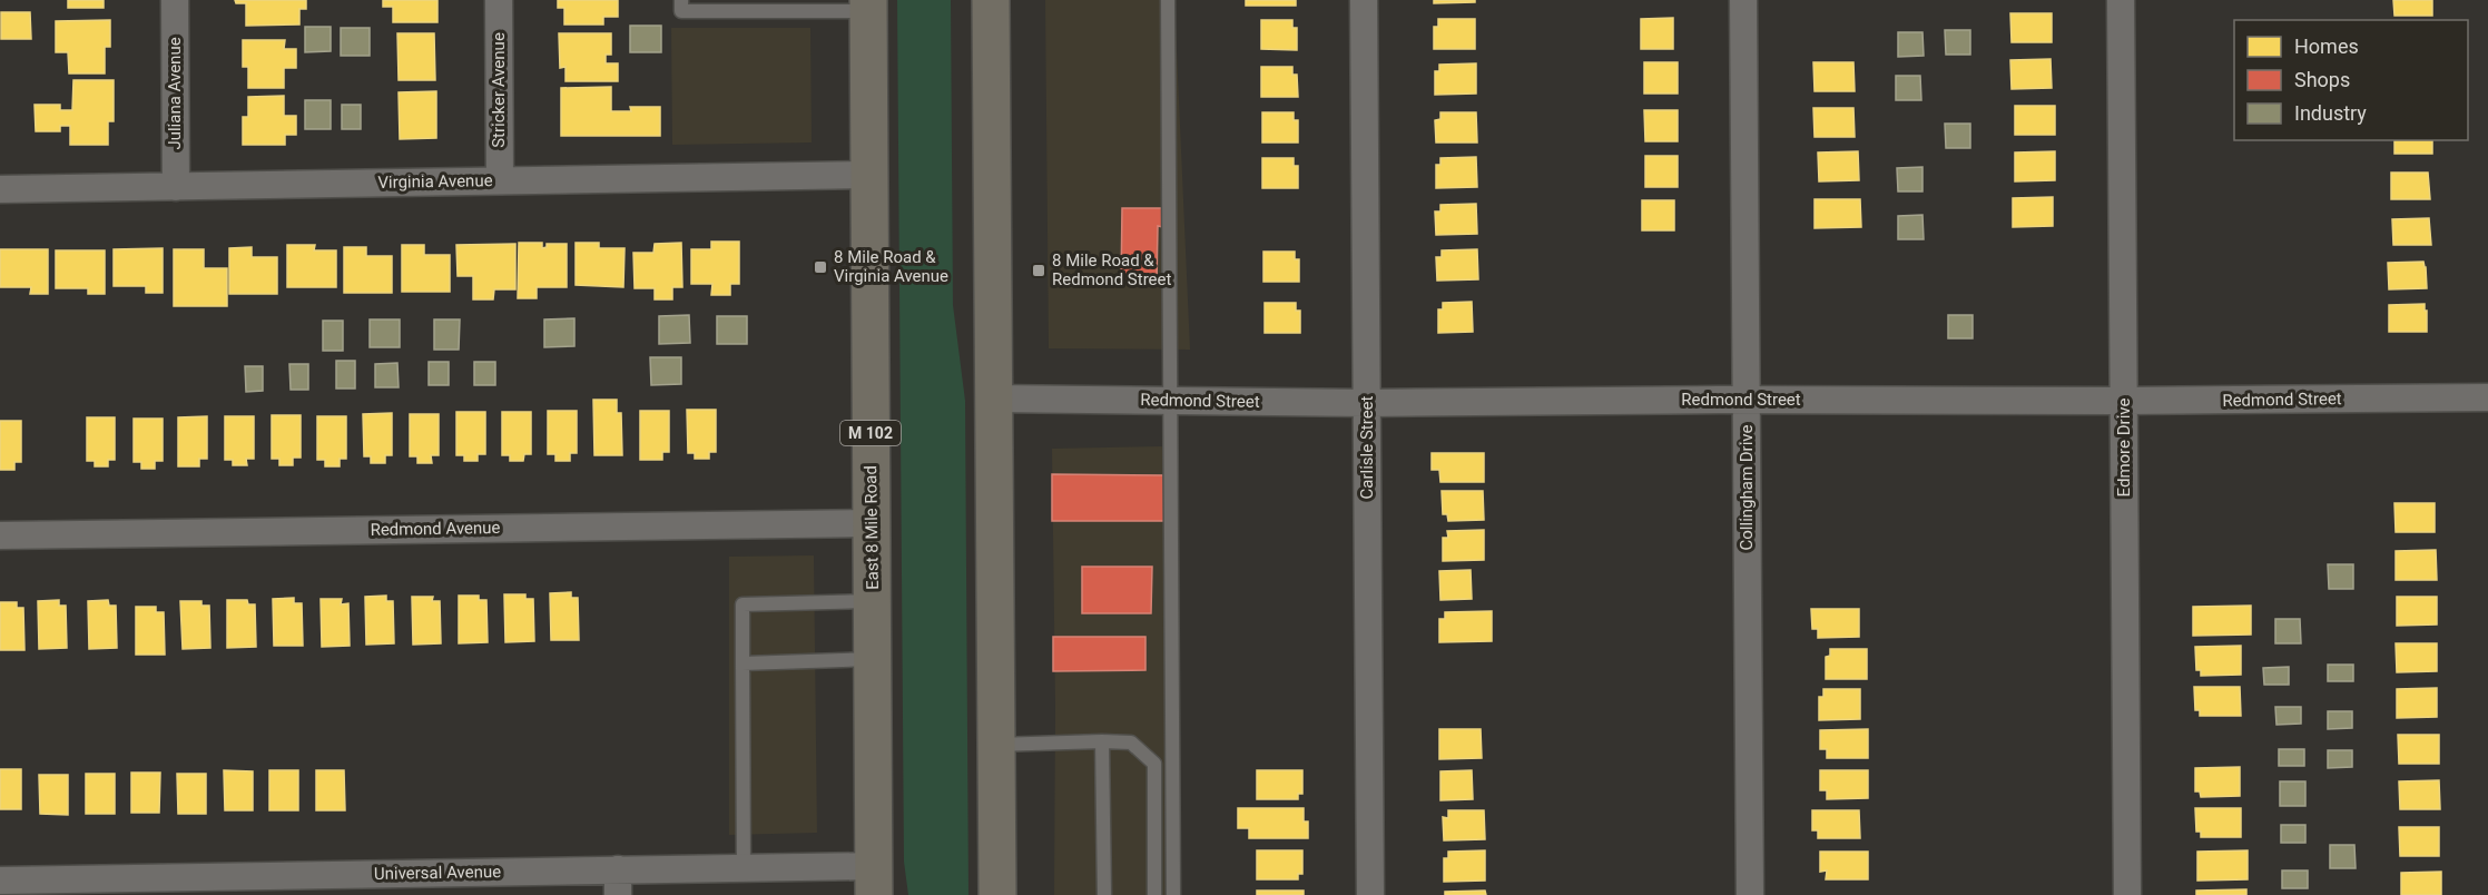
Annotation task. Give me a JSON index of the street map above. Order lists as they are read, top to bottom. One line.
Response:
{"streets":{"highway":["M 102","East 8 Mile Road"],"street":["Stricker Avenue","Juliana Avenue","Virginia Avenue","Redmond Street","Carlisle Street","Edmore Drive","Collingham Drive","Redmond Avenue","Universal Avenue"]},"crossings":[["Stricker Avenue","Virginia Avenue"],["Juliana Avenue","Virginia Avenue"],["Virginia Avenue","East 8 Mile Road"],["Redmond Street","Carlisle Street"],["Redmond Street","Edmore Drive"],["Redmond Street","Collingham Drive"],["East 8 Mile Road","Redmond Avenue"],["East 8 Mile Road","Universal Avenue"]],"places":{"transit":["8 Mile Road & Virginia Avenue","8 Mile Road & Redmond Street"]},"legend":["Homes","Shops","Industry"]}
